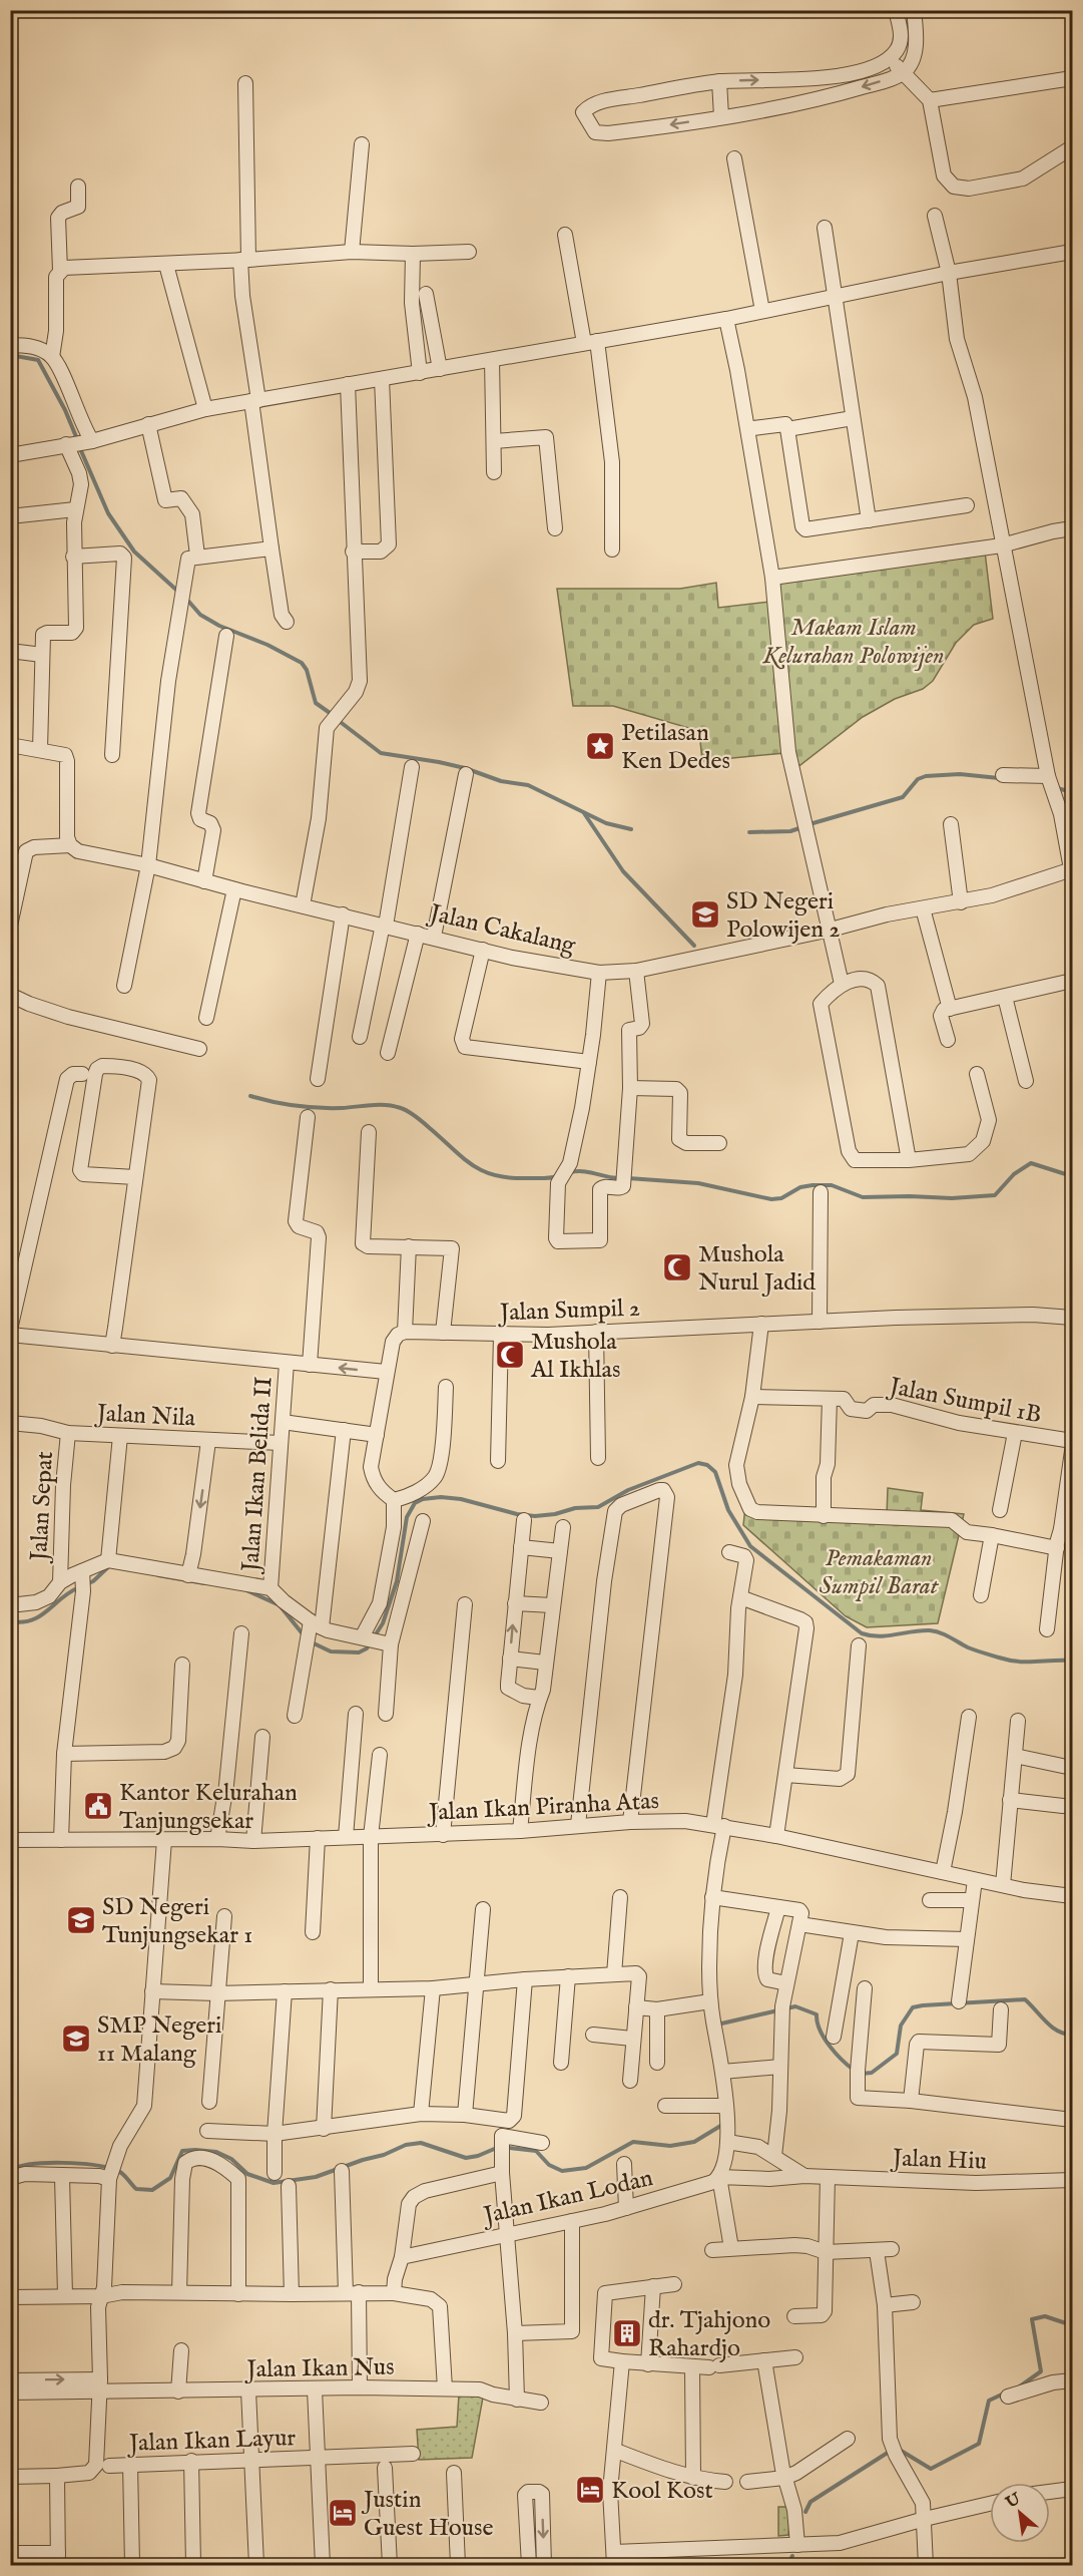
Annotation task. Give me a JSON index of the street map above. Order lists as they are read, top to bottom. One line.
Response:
{"streets":{"street":["Jalan Cakalang","Jalan Sumpil 2","Jalan Sumpil 1B","Jalan Nila","Jalan Ikan Belida II","Jalan Sepat","Jalan Ikan Piranha Atas","Jalan Hiu","Jalan Ikan Lodan","Jalan Ikan Nus","Jalan Ikan Layur"]},"crossings":[["Jalan Nila","Jalan Ikan Belida II"],["Jalan Nila","Jalan Sepat"],["Jalan Hiu","Jalan Ikan Lodan"]],"parks":["Makam Islam Kelurahan Polowijen","Pemakaman Sumpil Barat"],"places":{"place":["Petilasan Ken Dedes"],"school or university":["SD Negeri Polowijen 2","SD Negeri Tunjungsekar 1","SMP Negeri 11 Malang"],"mosque":["Mushola Nurul Jadid","Mushola Al Ikhlas"],"public building":["Kantor Kelurahan Tanjungsekar"],"building":["dr. Tjahjono Rahardjo"],"hotel":["Kool Kost","Justin Guest House"]},"north":"top left"}
